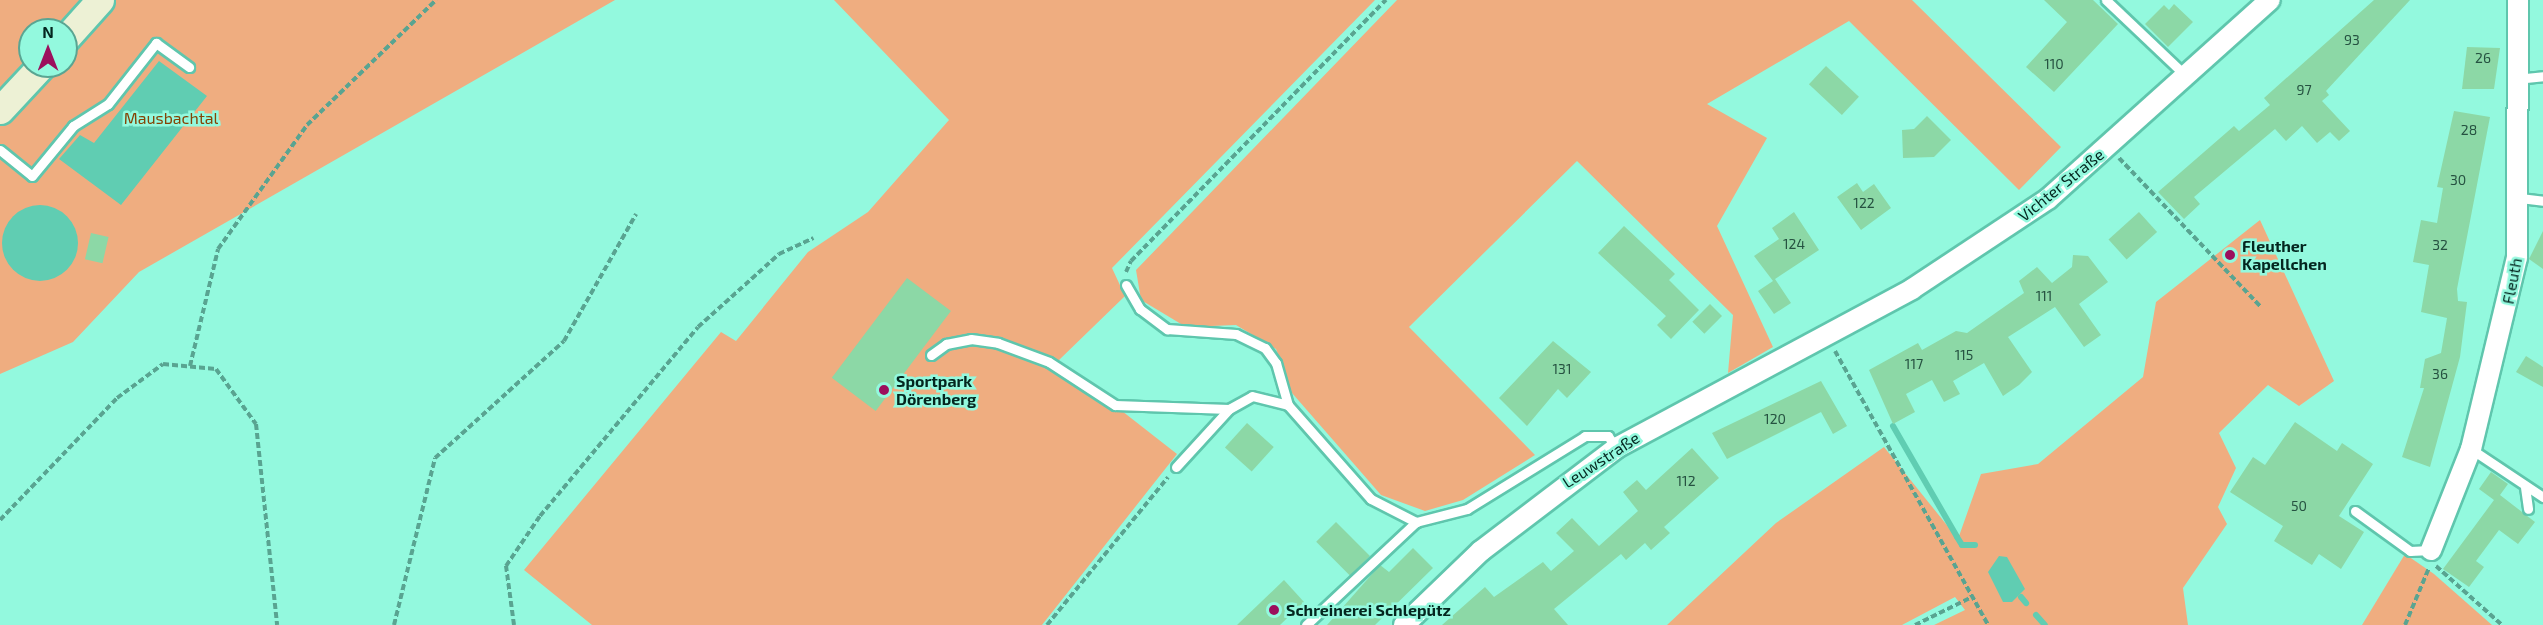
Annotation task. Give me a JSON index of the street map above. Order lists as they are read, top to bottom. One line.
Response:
{"streets":{"street":["Vichter Straße","Fleuth","Leuwstraße"]},"crossings":[["Vichter Straße","Leuwstraße"]],"parks":["Mausbachtal"],"places":["Fleuther Kapellchen","Sportpark Dörenberg","Schreinerei Schlepütz"],"house_numbers":["93","26","110","97","28","30","122","124","32","111","115","117","131","36","120","112","50"],"north":"top"}
